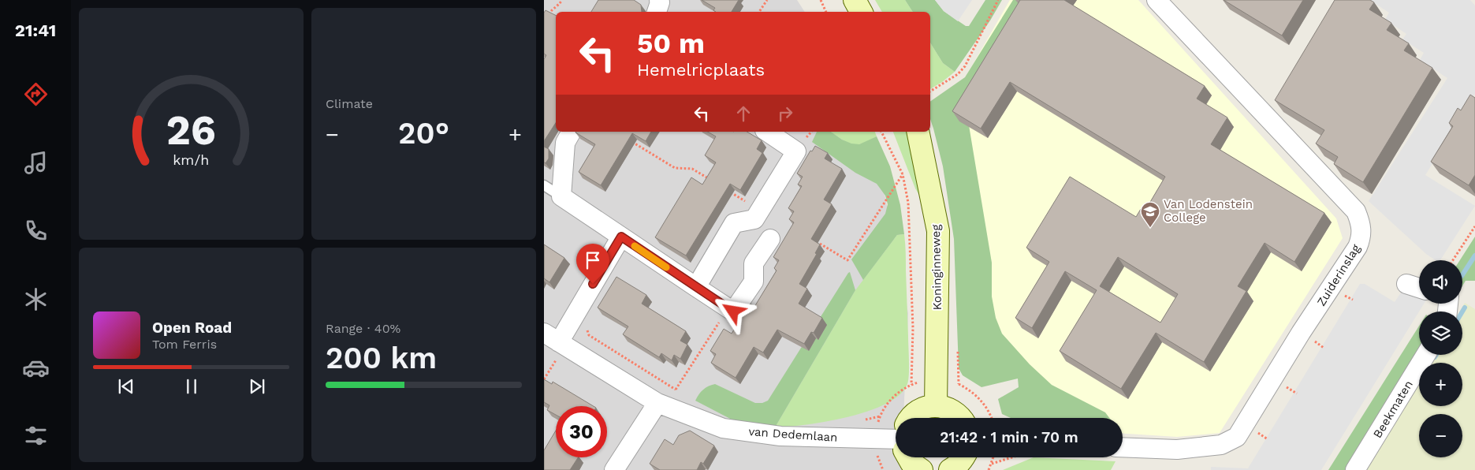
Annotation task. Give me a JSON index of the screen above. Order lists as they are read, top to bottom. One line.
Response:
{"streets":{"main road":["Koninginneweg"],"street":["Zuiderinslag","Beekmaten","van Dedemlaan"]},"places":{"school or university":["Van Lodenstein College"]},"page":{"tabs":"21:41","tile":["Climate",["Range · 40%","200 km"]],"turn":["50 m","Hemelricplaats"],"heat":["−","20°","+"],"map_buttons":["+","−"],"song":["Open Road","Tom Ferris"],"limit":"30","trip":"21:42 · 1 min · 70 m","gauge":["26","km/h"]}}
